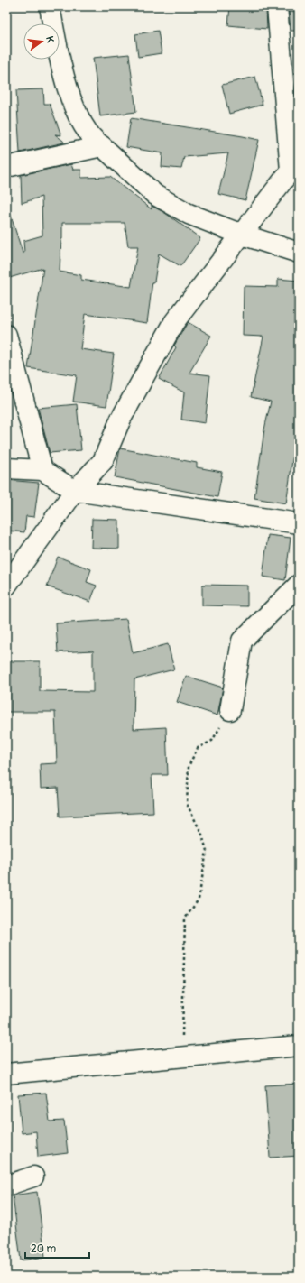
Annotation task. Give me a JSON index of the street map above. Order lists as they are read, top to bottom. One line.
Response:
{"scale_bar":"20 m","north":"right"}
